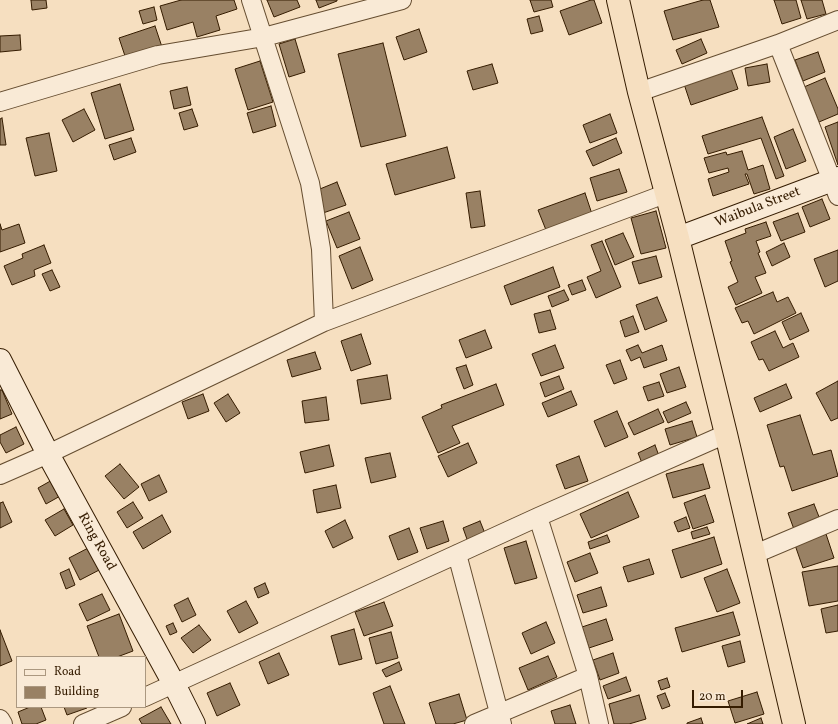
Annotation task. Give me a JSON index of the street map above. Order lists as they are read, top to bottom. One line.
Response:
{"streets":{"street":["Waibula Street","Ring Road"]},"legend":["Road","Building"],"scale_bar":"20 m"}
